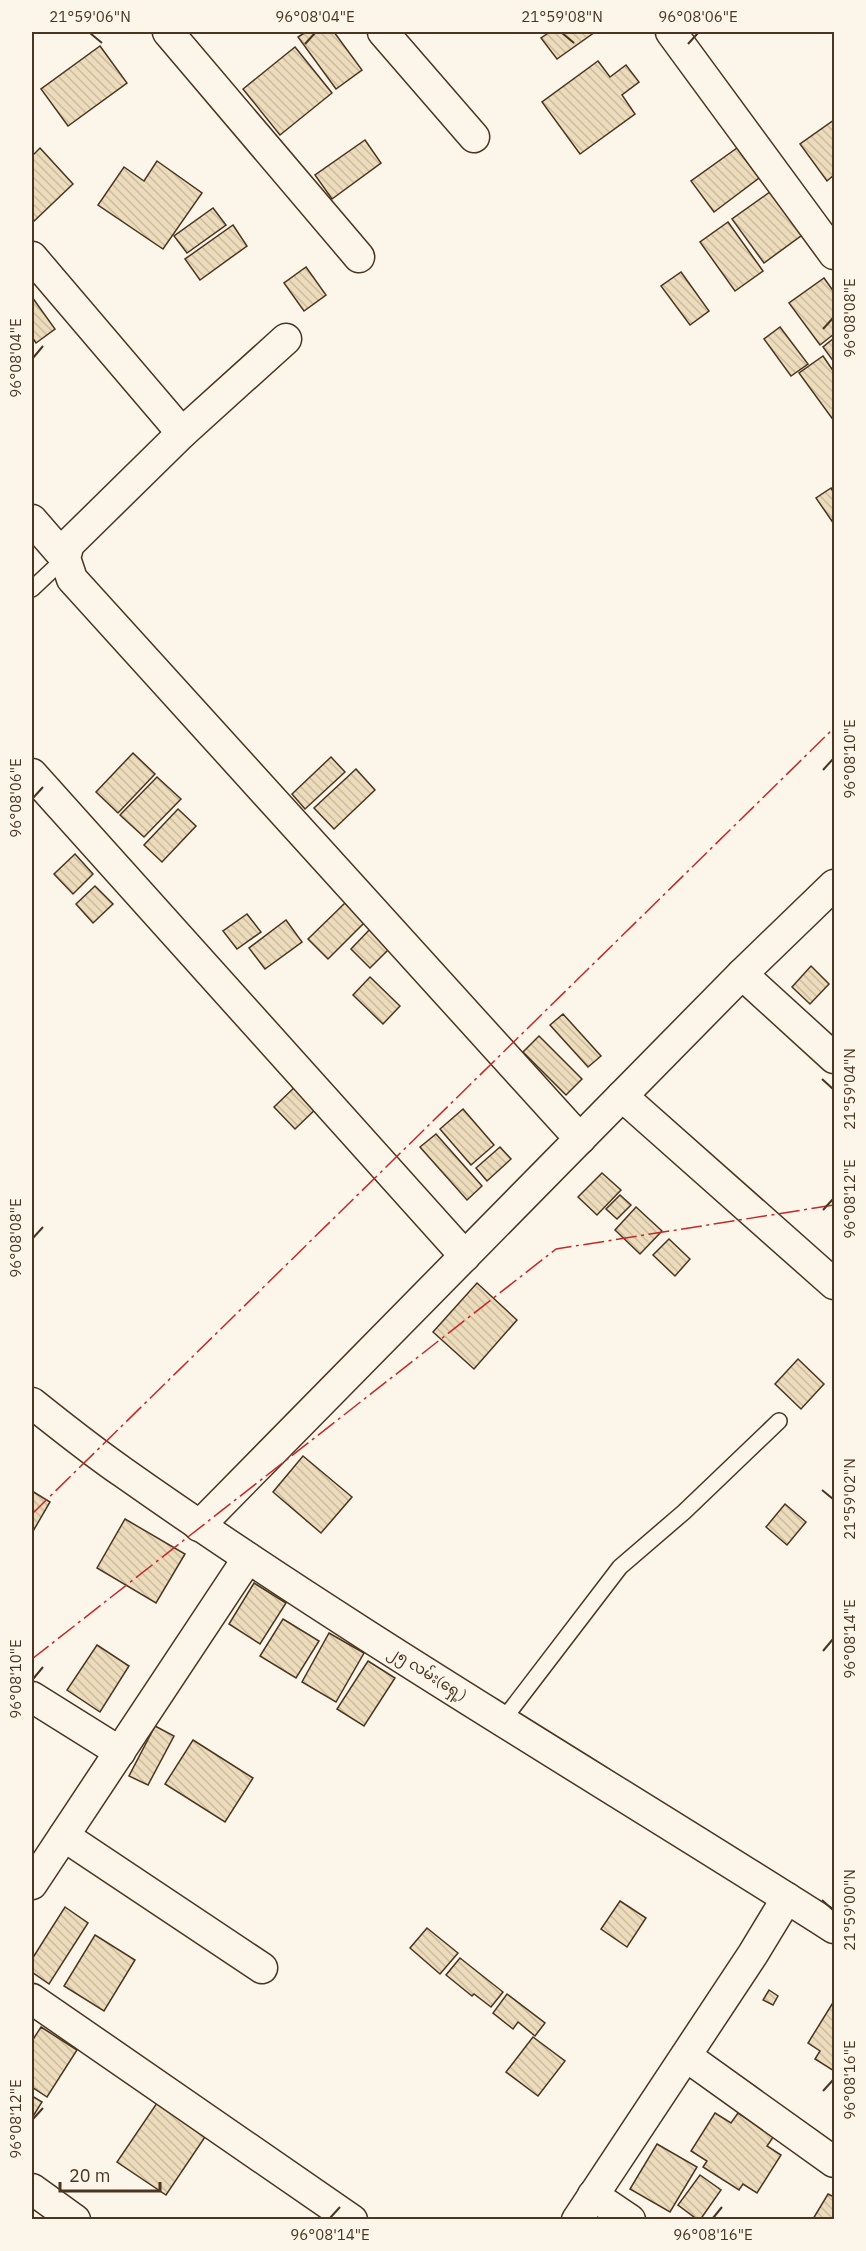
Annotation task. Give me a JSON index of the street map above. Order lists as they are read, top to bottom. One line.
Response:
{"streets":{"street":["၂၅ လမ်း(ရှေ့)"]},"scale_bar":"20 m","coordinates":["21°59'06\"N","96°08'04\"E","21°59'08\"N","96°08'06\"E","96°08'08\"E","96°08'10\"E","21°59'04\"N","96°08'12\"E","21°59'02\"N","96°08'14\"E","21°59'00\"N","96°08'16\"E"]}
